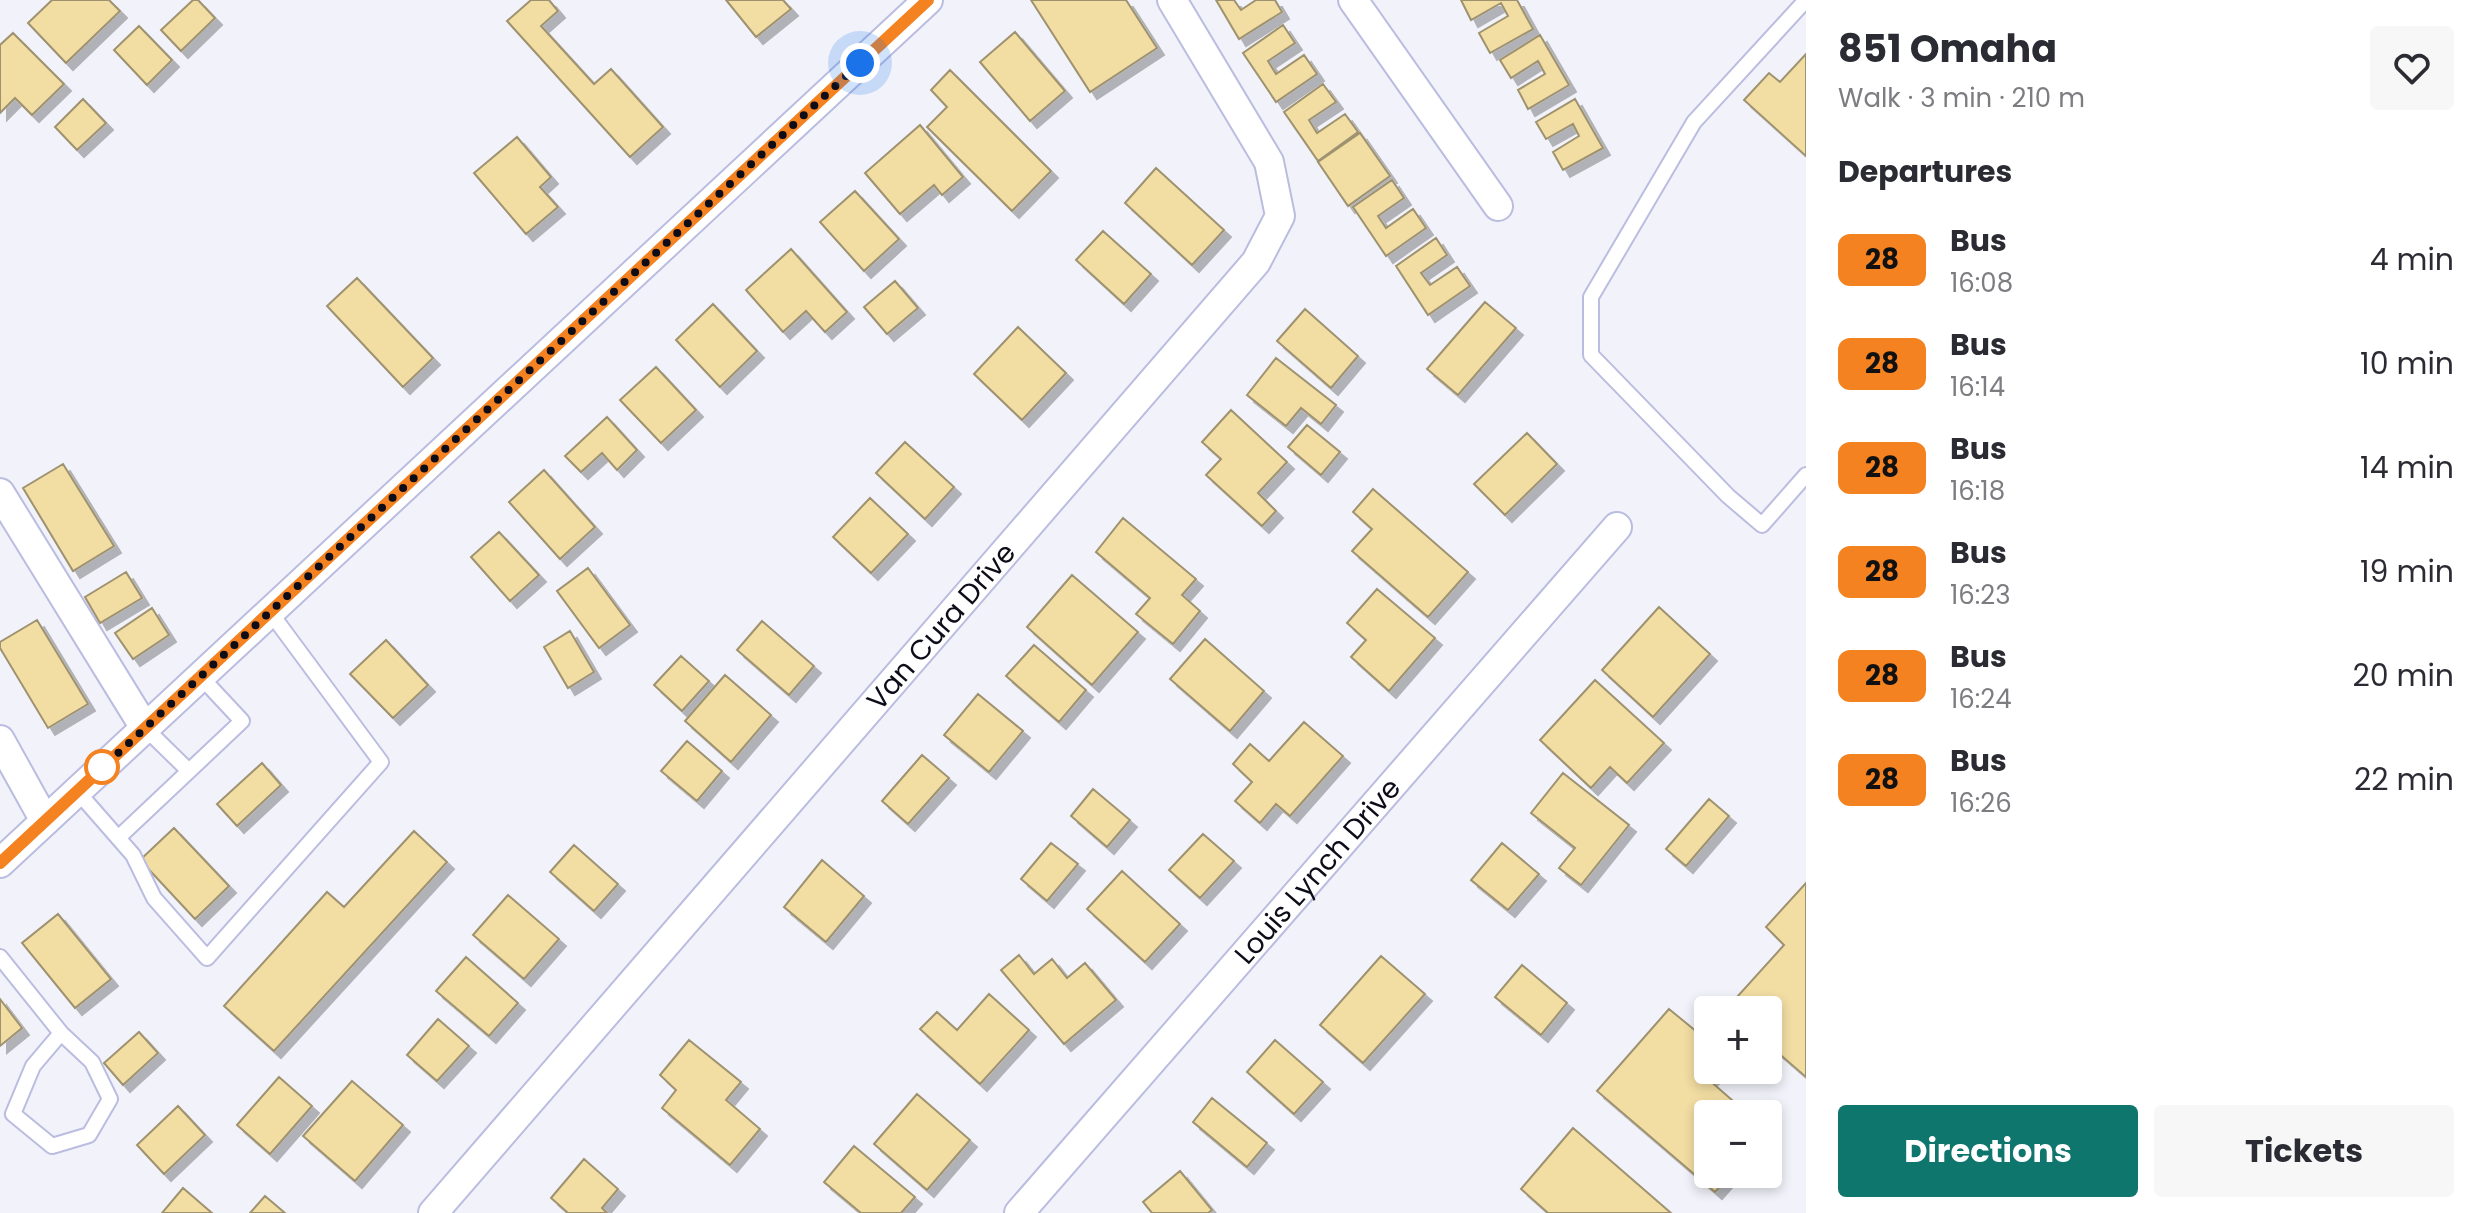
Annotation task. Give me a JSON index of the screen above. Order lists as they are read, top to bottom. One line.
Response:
{"streets":{"street":["Van Cura Drive","Louis Lynch Drive"]},"lines":["bus line 28"],"page":{"heading":[["851 Omaha","Walk · 3 min · 210 m"],"Departures"],"list":[{"mark":"28","name":"Bus","note":"16:08","value":"4 min"},{"mark":"28","name":"Bus","note":"16:14","value":"10 min"},{"mark":"28","name":"Bus","note":"16:18","value":"14 min"},{"mark":"28","name":"Bus","note":"16:23","value":"19 min"},{"mark":"28","name":"Bus","note":"16:24","value":"20 min"},{"mark":"28","name":"Bus","note":"16:26","value":"22 min"}],"map_buttons":["+","−"],"buttons":["Directions","Tickets"]}}
